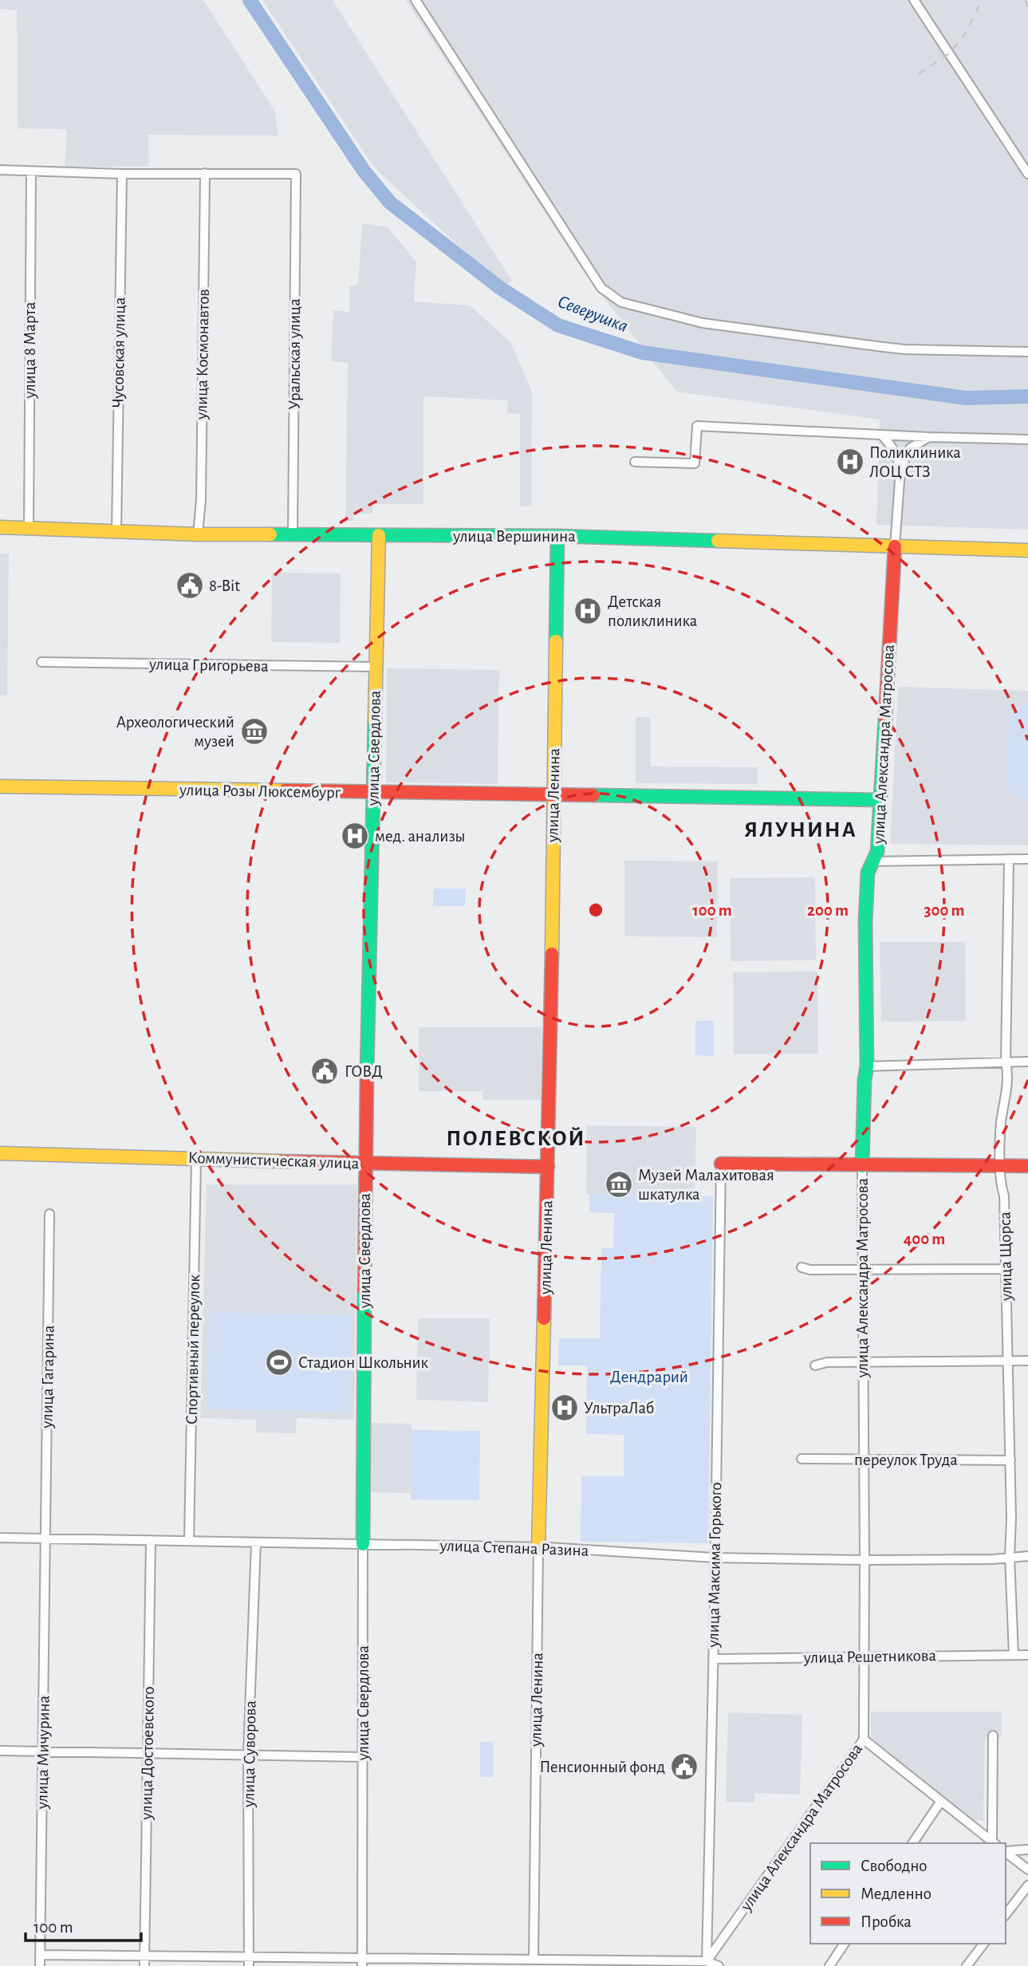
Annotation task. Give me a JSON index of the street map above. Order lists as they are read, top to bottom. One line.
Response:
{"streets":{"street":["улица 8 Марта","Чусовская улица","улица Космонавтов","Уральская улица","улица Вершинина","улица Григорьева","улица Александра Матросова","улица Свердлова","улица Розы Люксембург","улица Ленина","Коммунистическая улица","улица Щорса","Спортивный переулок","улица Гагарина","переулок Труда","улица Степана Разина","улица Максима Горького","улица Решетникова","улица Мичурина","улица Достоевского","улица Суворова"]},"crossings":[["улица 8 Марта","улица Вершинина"],["Чусовская улица","улица Вершинина"],["улица Космонавтов","Уральская улица"],["улица Космонавтов","улица Вершинина"],["Уральская улица","улица Вершинина"],["улица Вершинина","улица Александра Матросова"],["улица Вершинина","улица Свердлова"],["улица Вершинина","улица Ленина"],["улица Григорьева","улица Свердлова"],["улица Александра Матросова","улица Розы Люксембург"],["улица Александра Матросова","переулок Труда"],["улица Александра Матросова","улица Степана Разина"],["улица Александра Матросова","улица Максима Горького"],["улица Александра Матросова","улица Решетникова"],["улица Свердлова","улица Розы Люксембург"],["улица Свердлова","Коммунистическая улица"],["улица Свердлова","улица Степана Разина"],["улица Розы Люксембург","улица Ленина"],["улица Ленина","Коммунистическая улица"],["улица Ленина","улица Степана Разина"],["Коммунистическая улица","Спортивный переулок"],["улица Щорса","переулок Труда"],["улица Щорса","улица Степана Разина"],["улица Щорса","улица Решетникова"],["Спортивный переулок","улица Степана Разина"],["улица Гагарина","улица Степана Разина"],["улица Гагарина","улица Мичурина"],["улица Степана Разина","улица Максима Горького"],["улица Степана Разина","улица Мичурина"],["улица Степана Разина","улица Достоевского"],["улица Степана Разина","улица Суворова"],["улица Максима Горького","улица Решетникова"]],"districts":["ЯЛУНИНА","ПОЛЕВСКОЙ"],"water":["Северушка"],"parks":["Дендрарий"],"places":{"hospital":["Поликлиника ЛОЦ СТЗ","Детская поликлиника","мед. анализы","УльтраЛаб"],"public building":["8-Bit","ГОВД","Пенсионный фонд"],"museum":["Археологический музей","Музей Малахитовая шкатулка"],"sports":["Стадион Школьник"]},"legend":["Свободно","Медленно","Пробка"],"scale_bar":"100 m","rings":["100 m","200 m","300 m","400 m"]}
